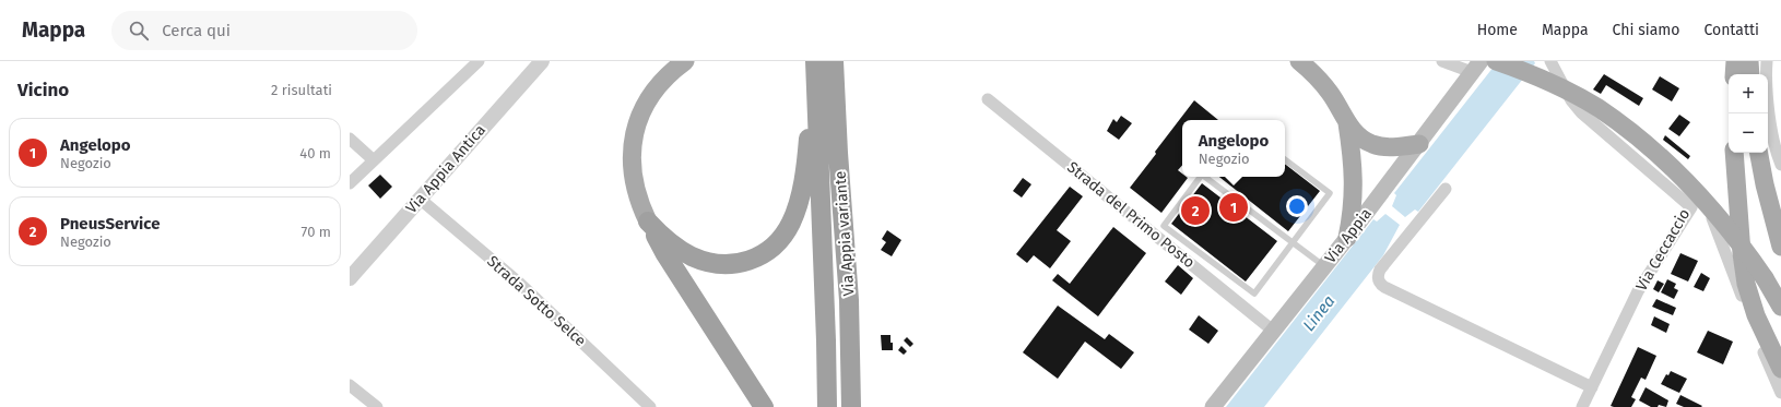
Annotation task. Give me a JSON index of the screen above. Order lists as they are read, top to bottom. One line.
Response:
{"streets":{"highway":["Via Appia variante"],"main road":["Via Appia"],"street":["Via Appia Antica","Strada del Primo Posto","Via Ceccaccio","Strada Sotto Selce"]},"crossings":[["Via Appia Antica","Strada Sotto Selce"],["Strada del Primo Posto","Via Appia"]],"water":["Linea"],"page":{"header":"Mappa","search":"Cerca qui","nav":["Home","Mappa","Chi siamo","Contatti"],"heading":["Vicino","2 risultati"],"map_buttons":["+","−"],"list":[{"mark":"1","name":"Angelopo","note":"Negozio","value":"40 m"},{"mark":"2","name":"PneusService","note":"Negozio","value":"70 m"}],"popup":["Angelopo","Negozio"],"pins":["1","2"]}}
